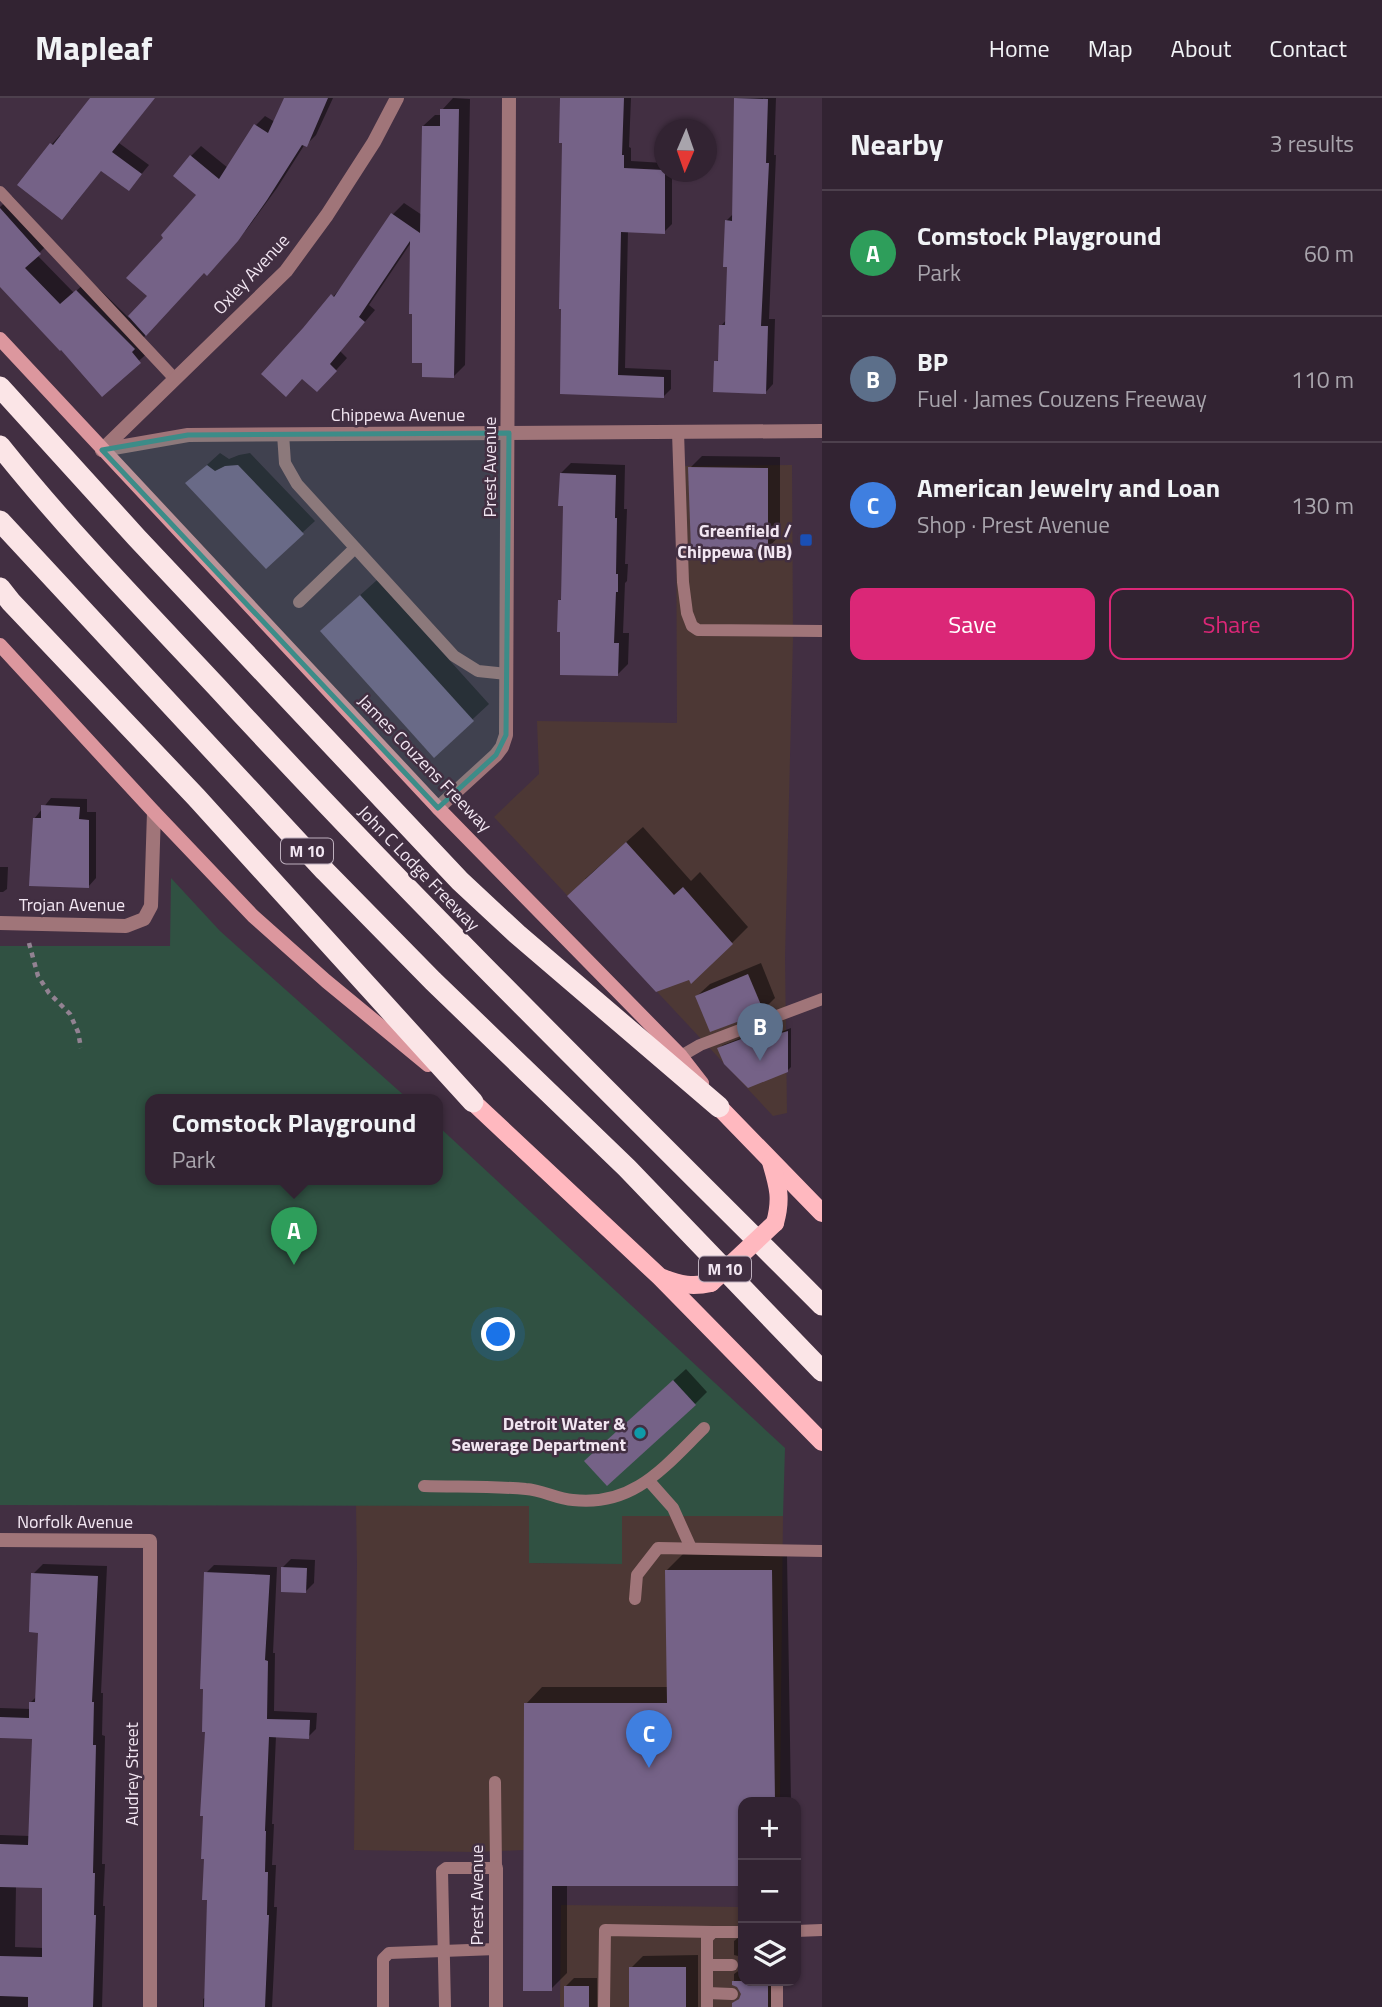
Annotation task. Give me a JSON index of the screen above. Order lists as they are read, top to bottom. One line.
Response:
{"streets":{"highway":["M 10","John C Lodge Freeway"],"main road":["James Couzens Freeway"],"street":["Oxley Avenue","Chippewa Avenue","Prest Avenue","Trojan Avenue","Norfolk Avenue","Audrey Street"]},"crossings":[["Oxley Avenue","Chippewa Avenue"],["Oxley Avenue","James Couzens Freeway"],["Chippewa Avenue","Prest Avenue"],["Chippewa Avenue","James Couzens Freeway"],["Prest Avenue","James Couzens Freeway"],["Norfolk Avenue","Audrey Street"]],"places":{"transit":["Greenfield / Chippewa (NB)"],"other":["Detroit Water & Sewerage Department"]},"north":"bottom","page":{"header":"Mapleaf","nav":["Home","Map","About","Contact"],"heading":["Nearby","3 results"],"list":[{"mark":"A","name":"Comstock Playground","note":"Park","value":"60 m"},{"mark":"B","name":"BP","note":"Fuel · James Couzens Freeway","value":"110 m"},{"mark":"C","name":"American Jewelry and Loan","note":"Shop · Prest Avenue","value":"130 m"}],"buttons":["Save","Share"],"pins":["B","A","C"],"popup":["Comstock Playground","Park"],"map_buttons":["+","−"]}}
